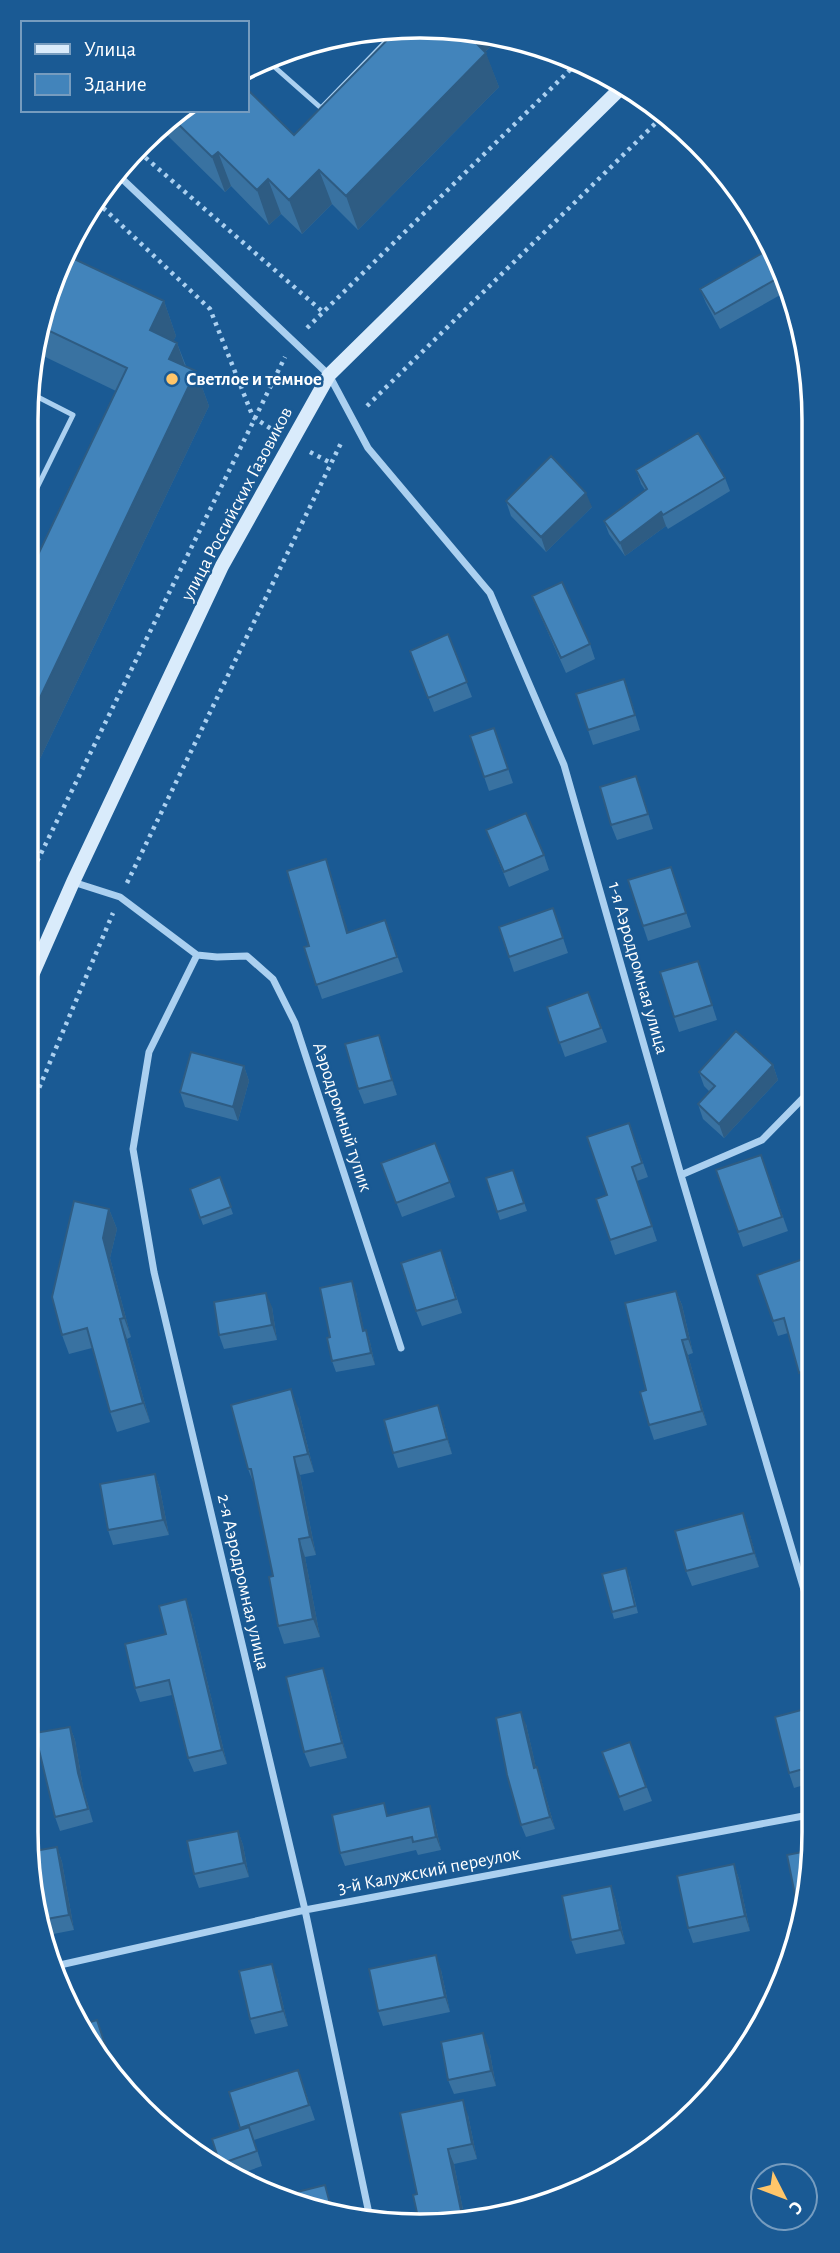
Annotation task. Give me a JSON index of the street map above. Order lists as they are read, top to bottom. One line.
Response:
{"streets":{"main road":["улица Российских Газовиков"],"street":["1-я Аэродромная улица","Аэродромный тупик","2-я Аэродромная улица","3-й Калужский переулок"]},"crossings":[["улица Российских Газовиков","1-я Аэродромная улица"],["Аэродромный тупик","2-я Аэродромная улица"],["2-я Аэродромная улица","3-й Калужский переулок"]],"places":["Светлое и темное"],"legend":["Улица","Здание"],"north":"bottom right"}
